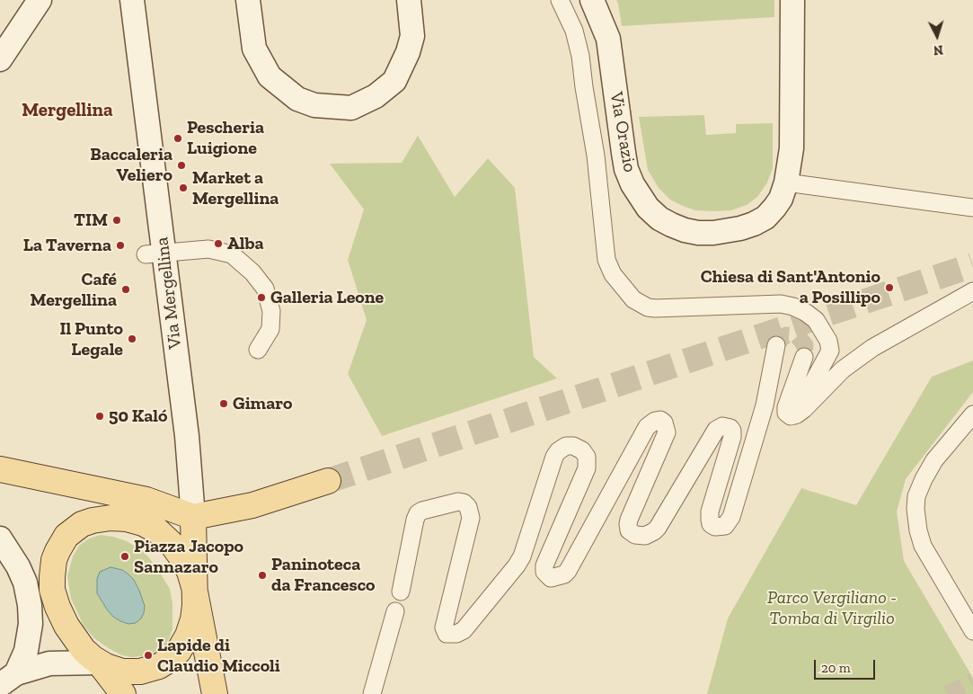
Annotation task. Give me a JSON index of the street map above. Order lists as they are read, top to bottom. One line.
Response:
{"streets":{"main road":["Via Mergellina"],"street":["Via Orazio"]},"districts":["Mergellina"],"parks":["Parco Vergiliano - Tomba di Virgilio"],"places":["Pescheria Luigione","Baccaleria Veliero","Market a Mergellina","TIM","Alba","La Taverna","Chiesa di Sant'Antonio a Posillipo","Café Mergellina","Galleria Leone","Il Punto Legale","Gimaro","50 Kaló","Piazza Jacopo Sannazaro","Paninoteca da Francesco","Lapide di Claudio Miccoli"],"scale_bar":"20 m","north":"bottom"}
